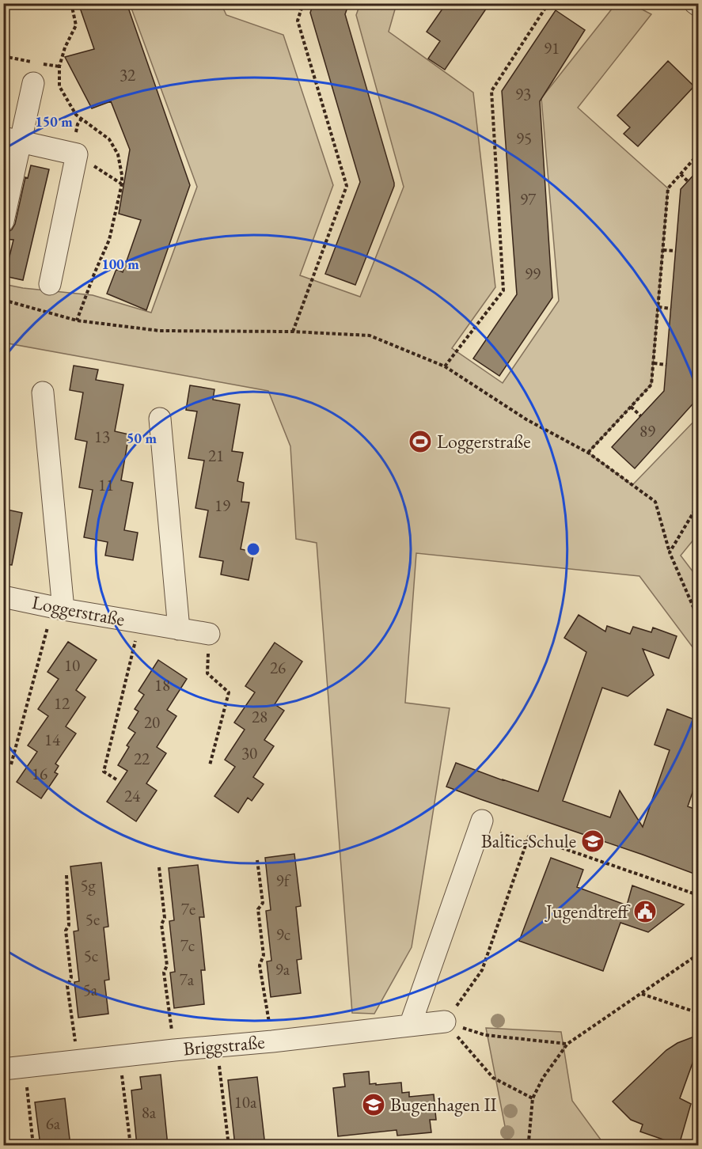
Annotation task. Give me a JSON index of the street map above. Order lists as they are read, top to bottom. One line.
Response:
{"streets":{"street":["Loggerstraße","Briggstraße"]},"places":{"sports":["Loggerstraße"],"school or university":["Baltic-Schule","Bugenhagen II"],"public building":["Jugendtreff"]},"house_numbers":["91","32","93","95","97","99","89","13","21","11","19","10","26","18","12","28","20","14","30","22","16","24","9f","5g","7e","5e","9c","7c","5c","9a","7a","5a","10a","8a","6a"],"rings":["150 m","100 m","50 m"]}
